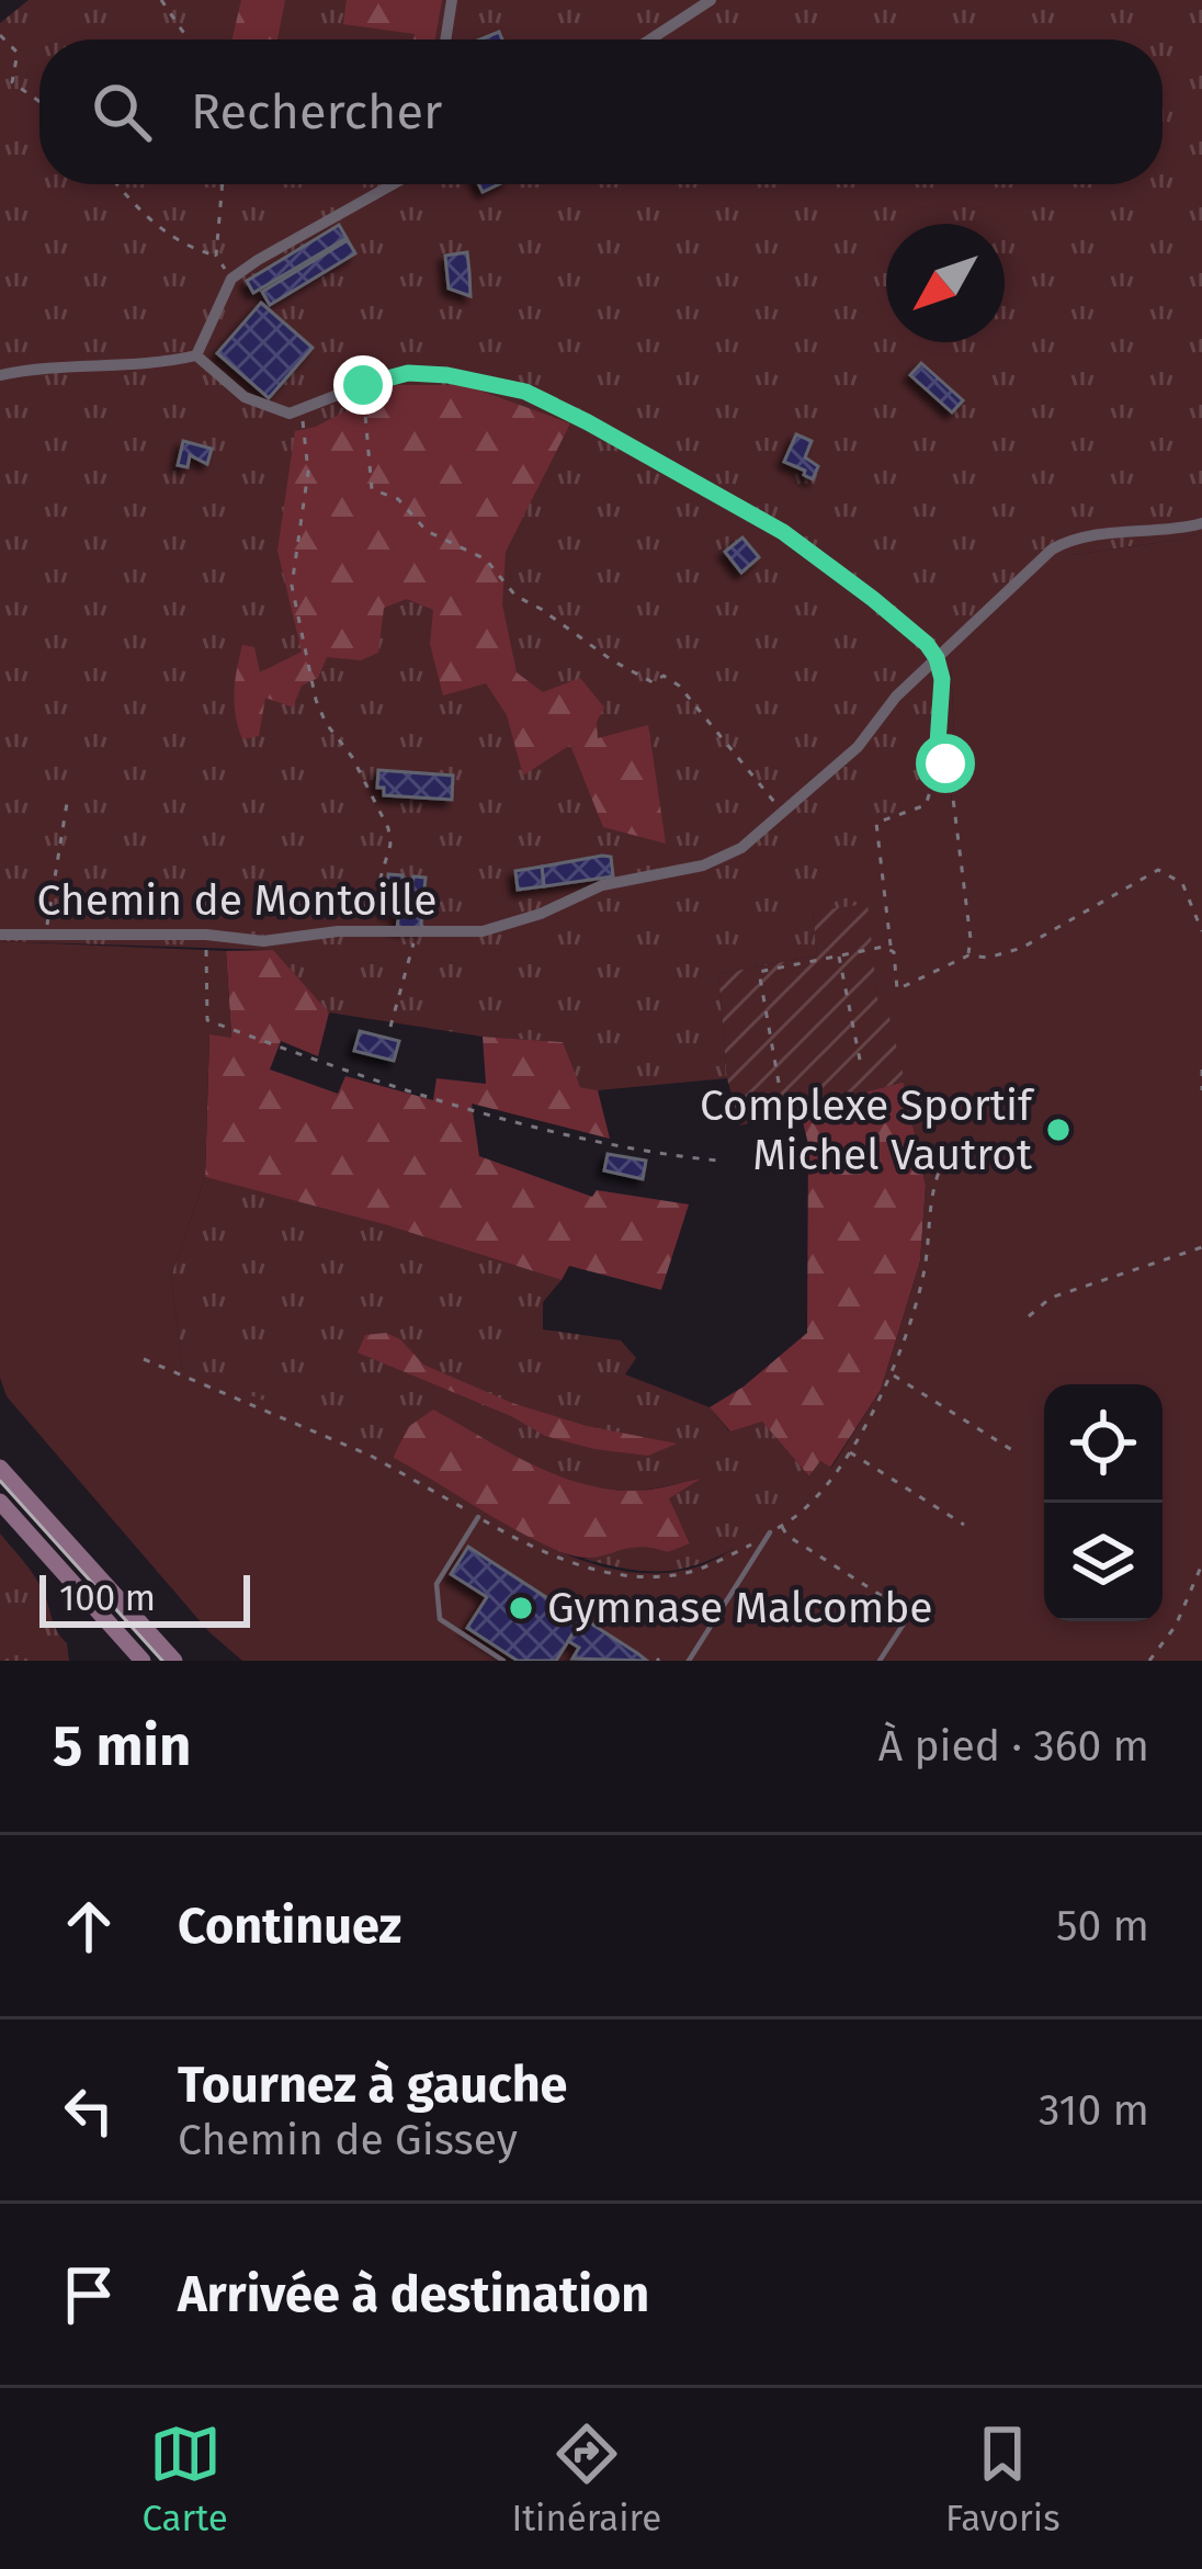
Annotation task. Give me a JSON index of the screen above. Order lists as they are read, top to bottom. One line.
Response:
{"streets":{"street":["Chemin de Montoille"]},"places":["Complexe Sportif Michel Vautrot","Gymnase Malcombe"],"scale_bar":"100 m","north":"bottom left","page":{"search":"Rechercher","scale":"100 m","heading":["5 min","À pied · 360 m"],"list":[["Continuez","50 m"],["Tournez à gauche","Chemin de Gissey","310 m"],"Arrivée à destination"],"nav":["Carte","Itinéraire","Favoris"]}}
